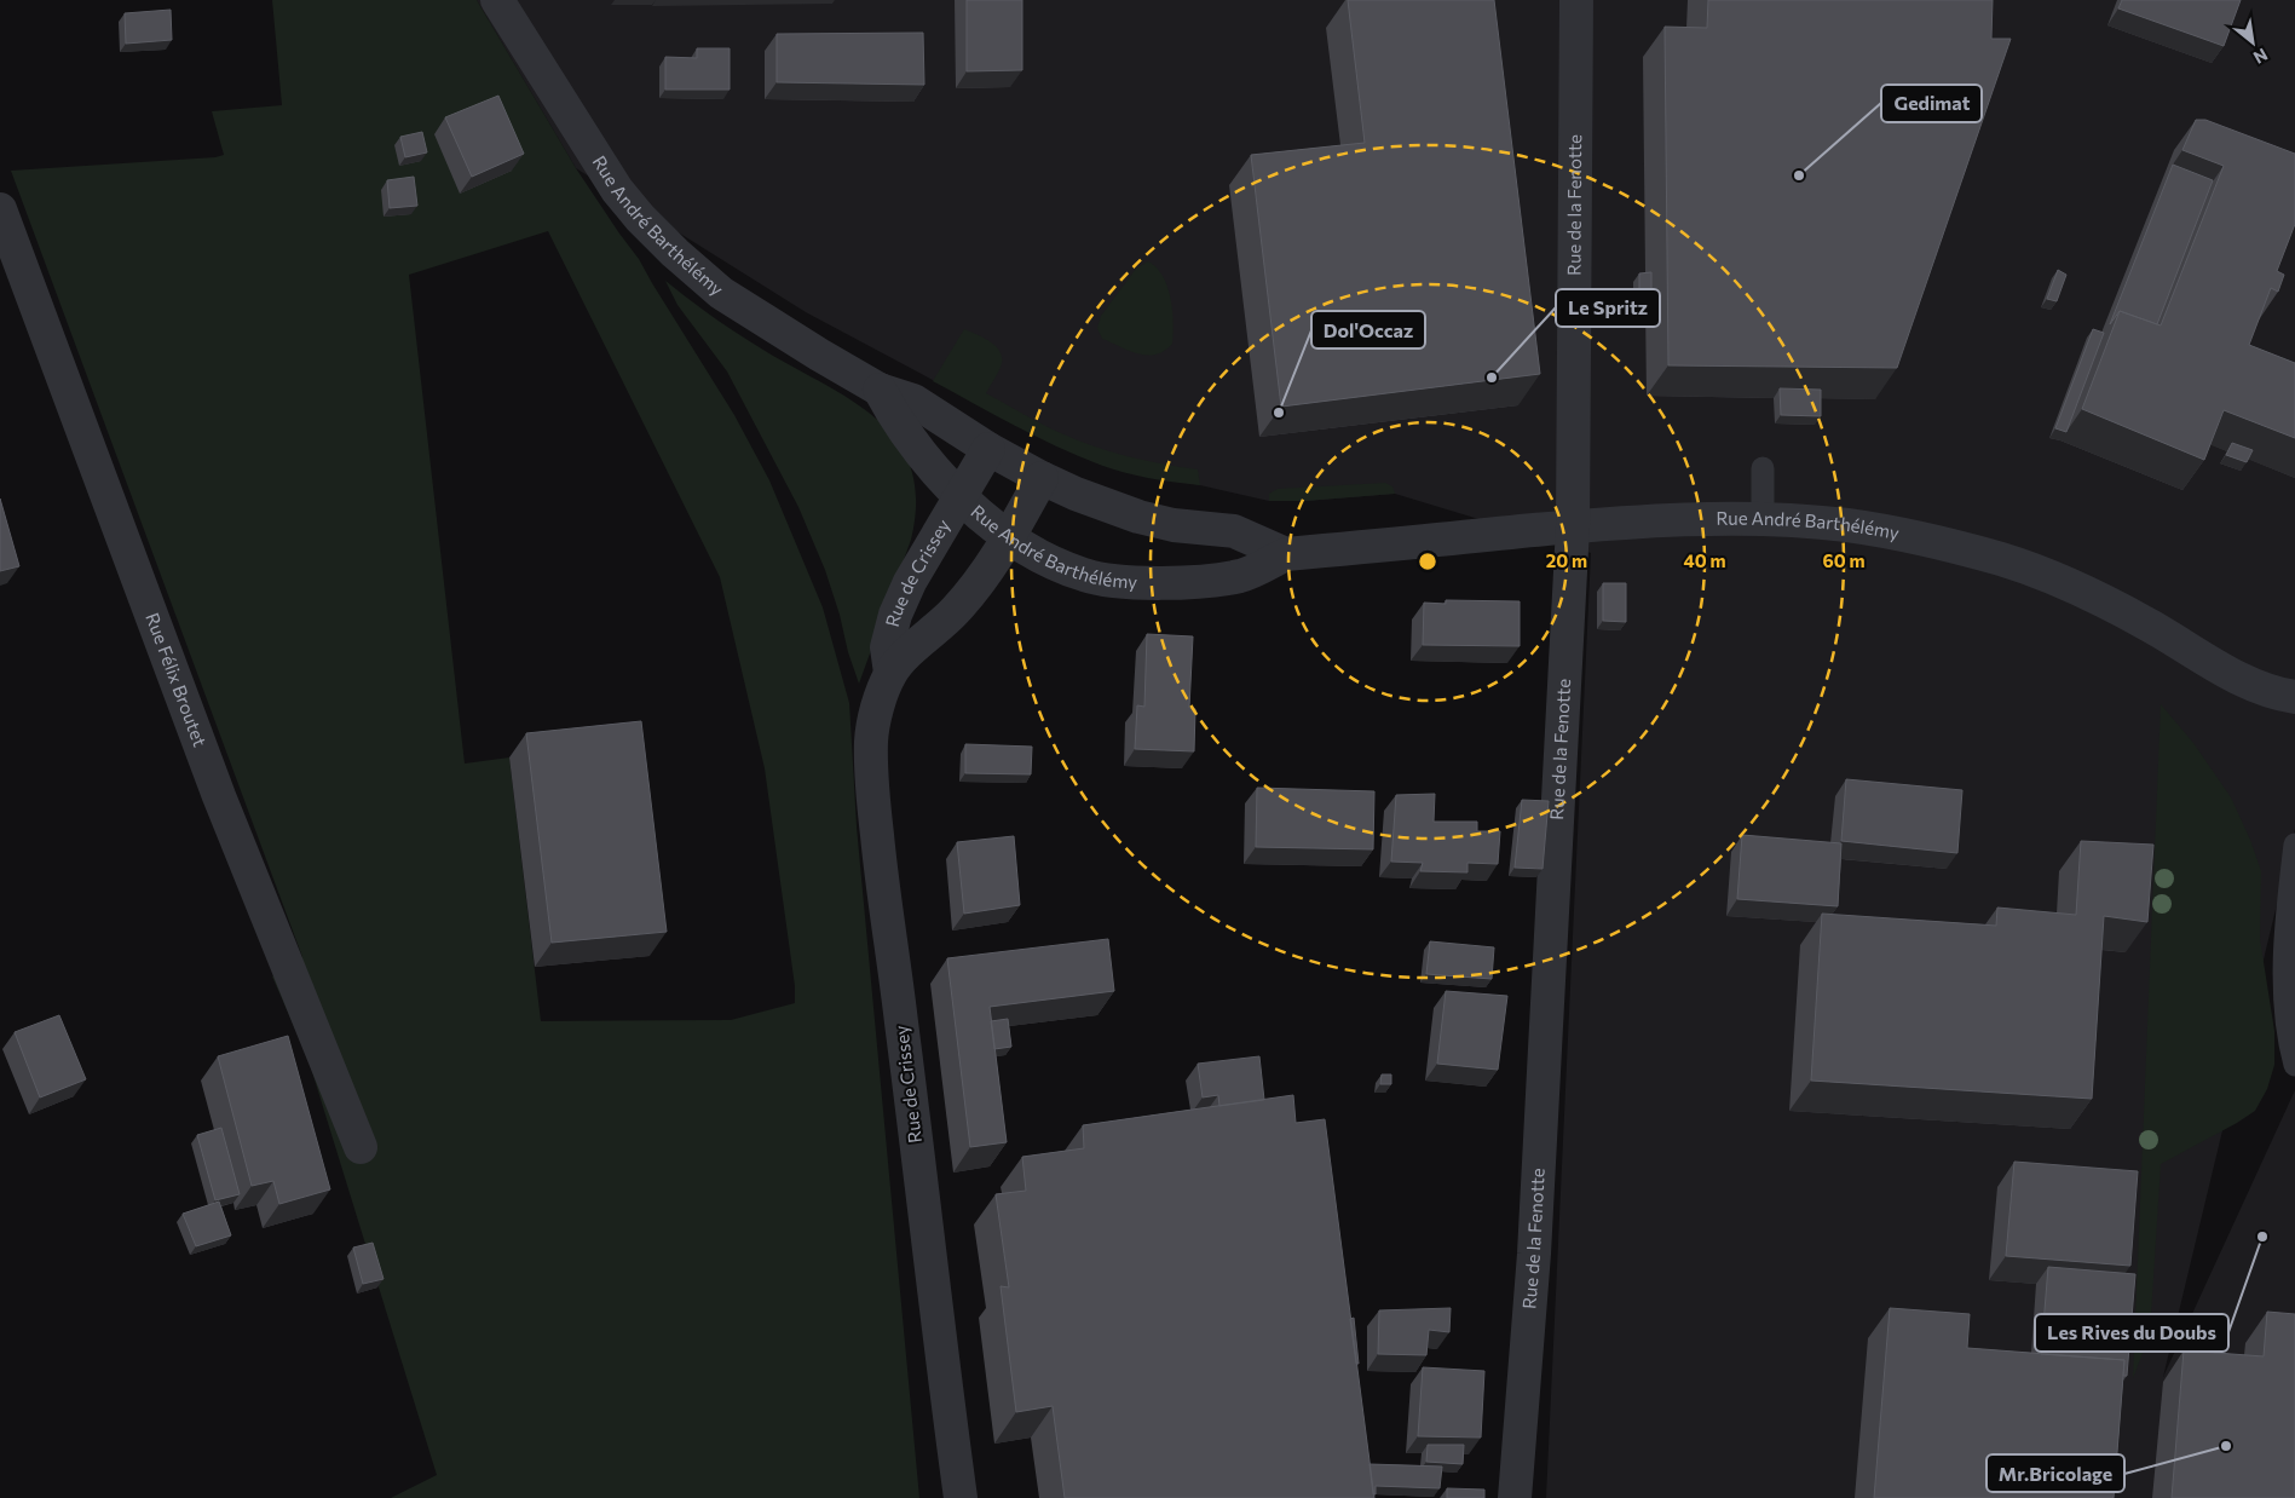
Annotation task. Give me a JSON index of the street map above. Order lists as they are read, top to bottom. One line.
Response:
{"streets":{"street":["Rue de la Fenotte","Rue André Barthélémy","Rue de Crissey","Rue Félix Broutet"]},"crossings":[["Rue de la Fenotte","Rue André Barthélémy"],["Rue André Barthélémy","Rue de Crissey"]],"places":["Gedimat","Le Spritz","Dol'Occaz","Les Rives du Doubs","Mr.Bricolage"],"north":"bottom right","rings":["20 m","40 m","60 m"]}
